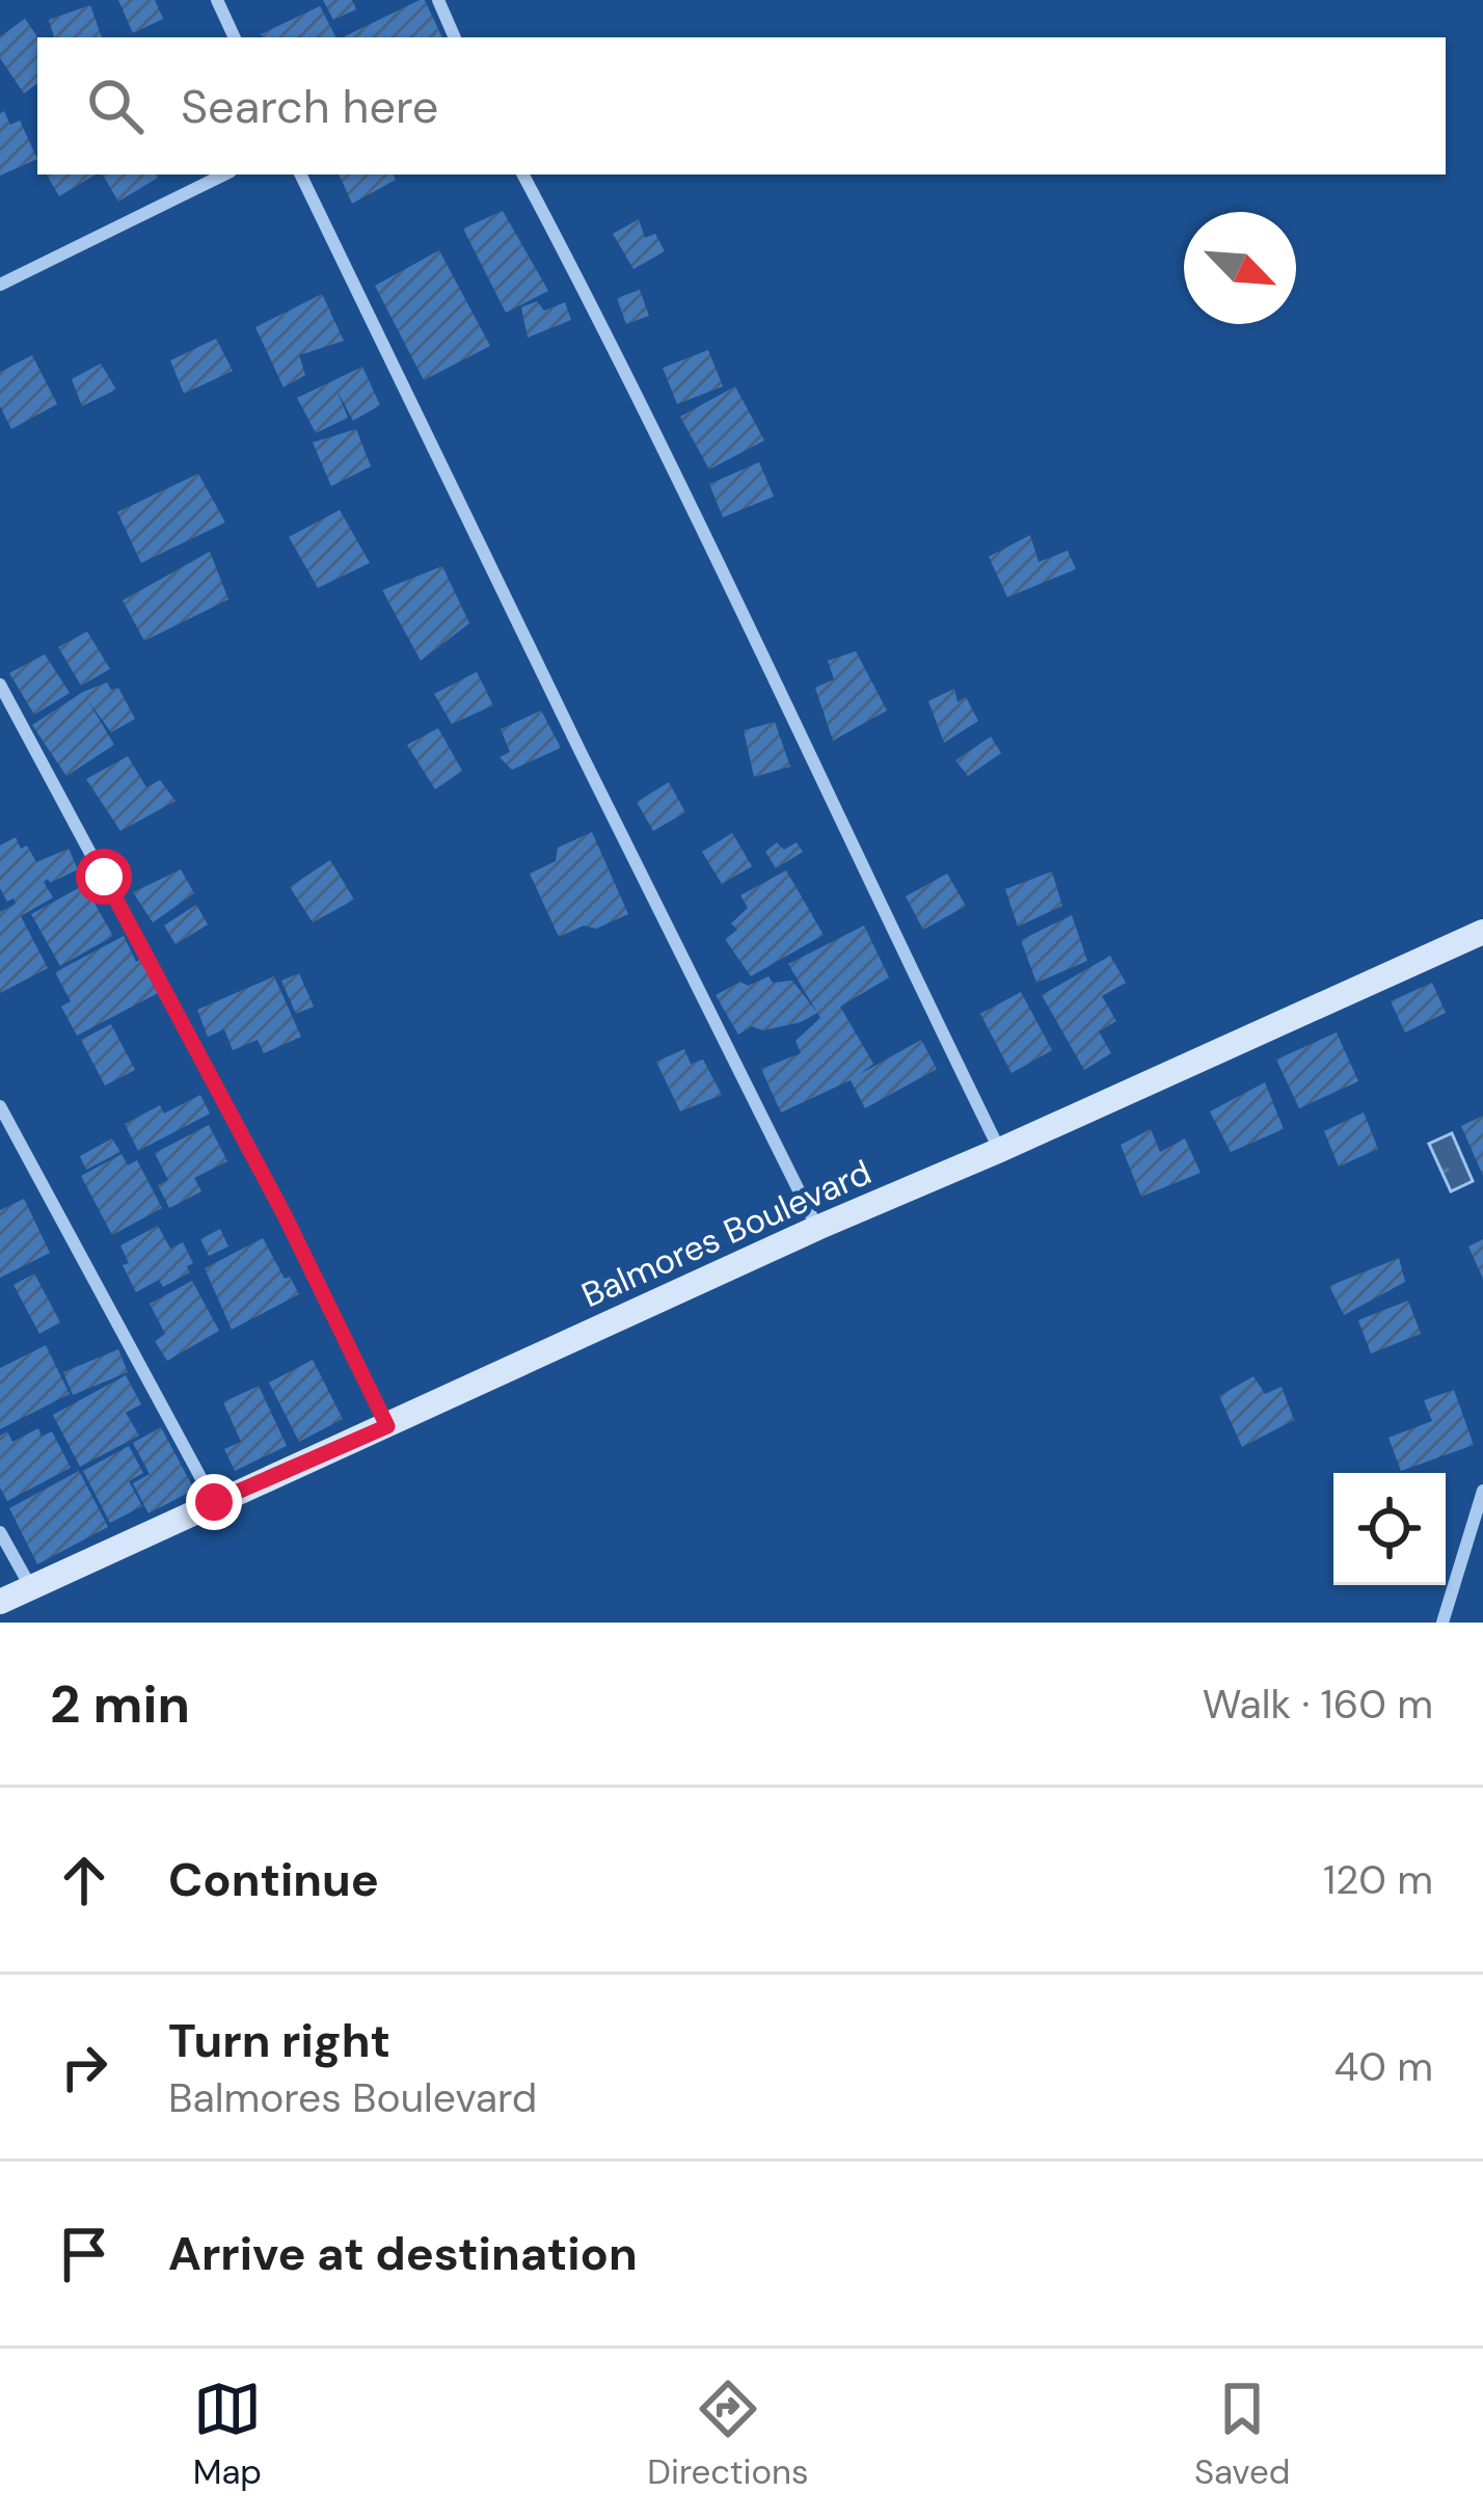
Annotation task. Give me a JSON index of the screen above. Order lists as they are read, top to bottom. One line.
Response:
{"streets":{"street":["Balmores Boulevard"]},"north":"bottom right","page":{"search":"Search here","heading":["2 min","Walk · 160 m"],"list":[["Continue","120 m"],["Turn right","Balmores Boulevard","40 m"],"Arrive at destination"],"nav":["Map","Directions","Saved"]}}
